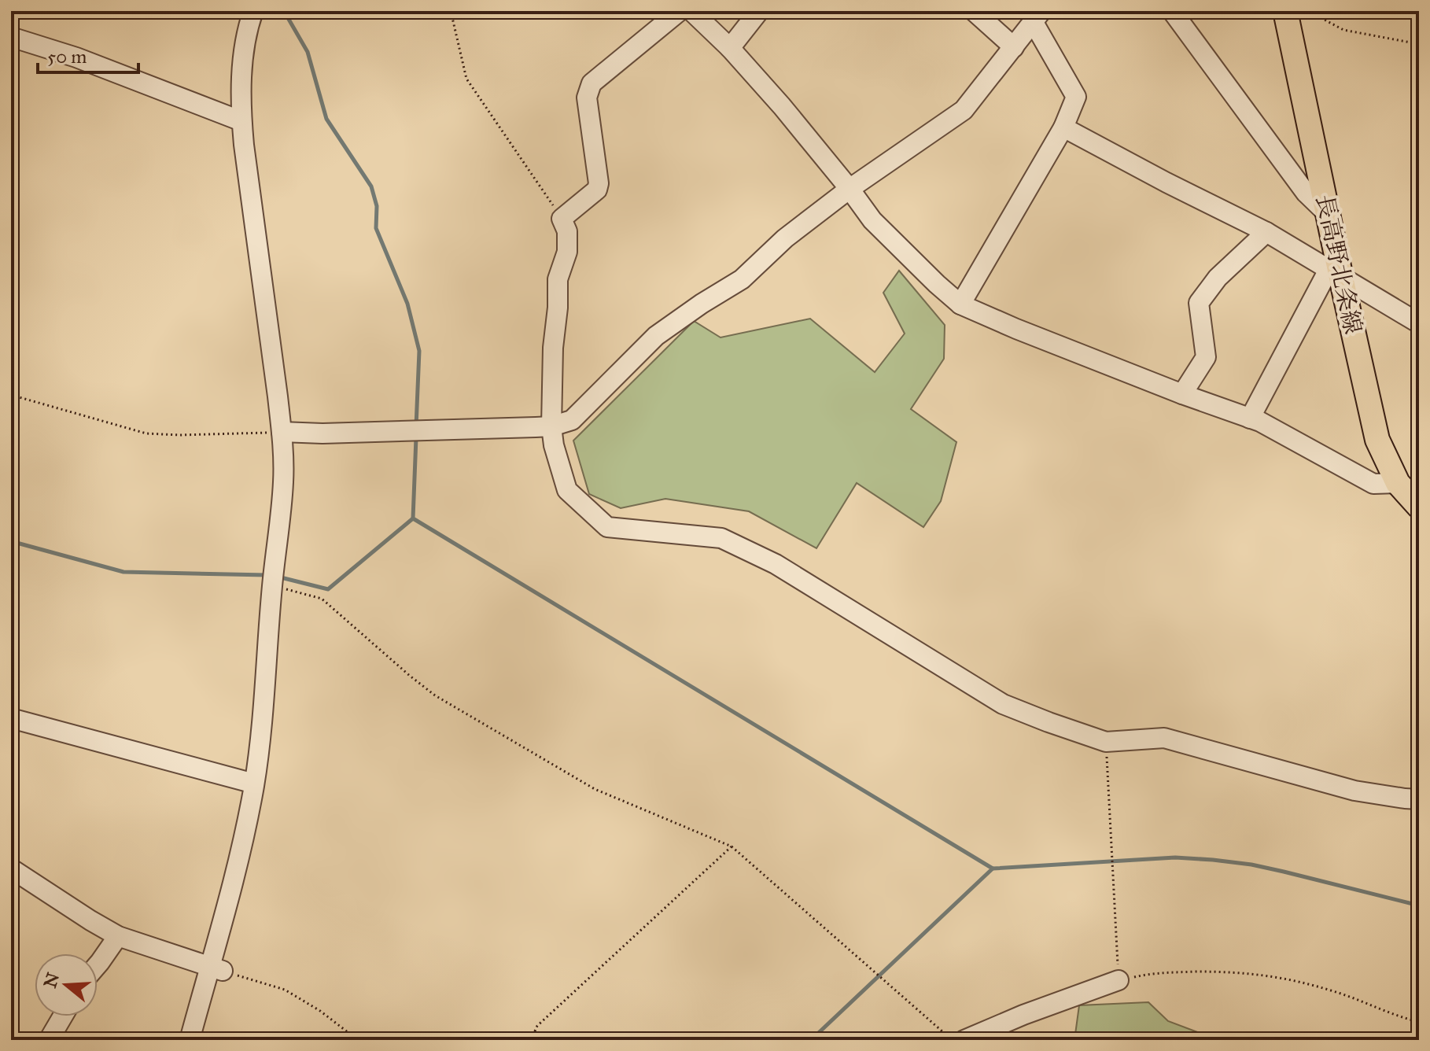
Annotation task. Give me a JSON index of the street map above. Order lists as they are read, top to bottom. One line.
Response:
{"streets":{"main road":["長高野北条線"]},"scale_bar":"50 m","north":"left"}
